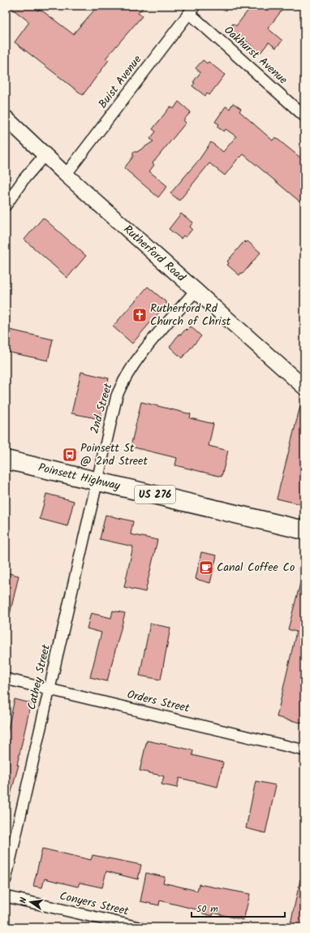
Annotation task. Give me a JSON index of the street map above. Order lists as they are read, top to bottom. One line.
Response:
{"streets":{"highway":["Poinsett Highway","US 276"],"street":["Oakhurst Avenue","Buist Avenue","Rutherford Road","2nd Street","Cathey Street","Orders Street","Conyers Street"]},"crossings":[["Oakhurst Avenue","Buist Avenue"],["Buist Avenue","Rutherford Road"],["Rutherford Road","2nd Street"],["2nd Street","Poinsett Highway"],["2nd Street","Cathey Street"],["Poinsett Highway","Cathey Street"],["Cathey Street","Orders Street"]],"places":{"church":["Rutherford Rd Church of Christ"],"bus stop":["Poinsett St @ 2nd Street"],"cafe":["Canal Coffee Co"]},"scale_bar":"50 m","north":"left"}
